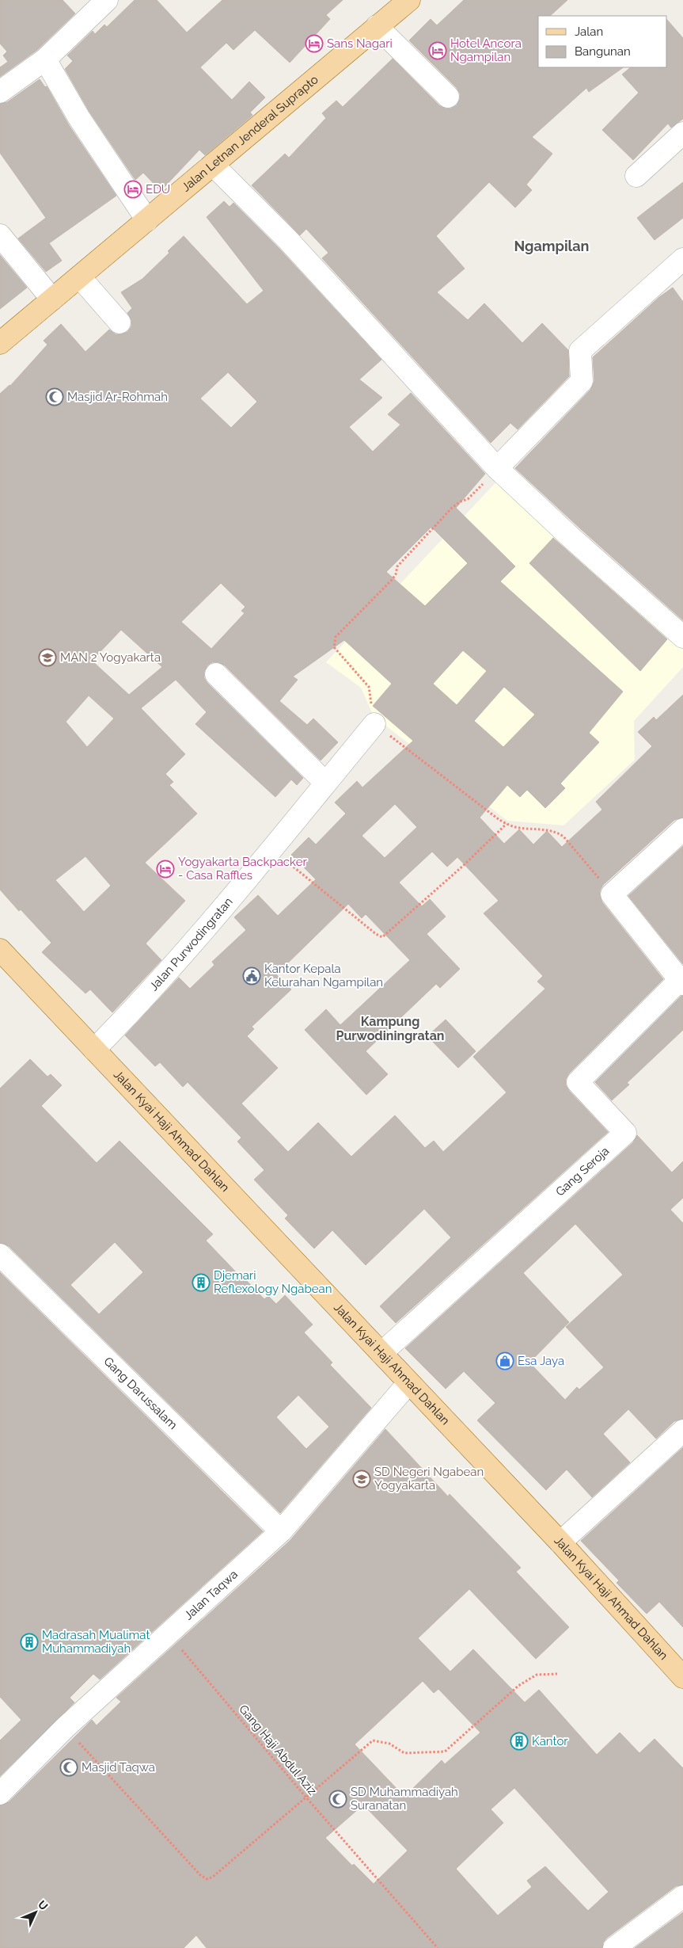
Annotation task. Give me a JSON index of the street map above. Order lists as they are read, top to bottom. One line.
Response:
{"streets":{"main road":["Jalan Letnan Jenderal Suprapto","Jalan Kyai Haji Ahmad Dahlan"],"street":["Jalan Purwodingratan","Gang Seroja","Gang Darussalam","Jalan Taqwa"],"path":["Gang Haji Abdul Aziz"]},"crossings":[["Jalan Purwodingratan","Jalan Kyai Haji Ahmad Dahlan"],["Jalan Kyai Haji Ahmad Dahlan","Gang Seroja"],["Jalan Kyai Haji Ahmad Dahlan","Jalan Taqwa"],["Gang Darussalam","Jalan Taqwa"],["Jalan Taqwa","Gang Haji Abdul Aziz"]],"districts":["Ngampilan","Kampung Purwodiningratan"],"places":{"hotel":["Sans Nagari","Hotel Ancora Ngampilan","EDU","Yogyakarta Backpacker - Casa Raffles"],"mosque":["Masjid Ar-Rohmah","Masjid Taqwa","SD Muhammadiyah Suranatan"],"school or university":["MAN 2 Yogyakarta","SD Negeri Ngabean Yogyakarta"],"public building":["Kantor Kepala Kelurahan Ngampilan"],"building":["Djemari Reflexology Ngabean","Madrasah Mualimat Muhammadiyah","Kantor"],"shop":["Esa Jaya"]},"legend":["Jalan","Bangunan"],"north":"top right"}
